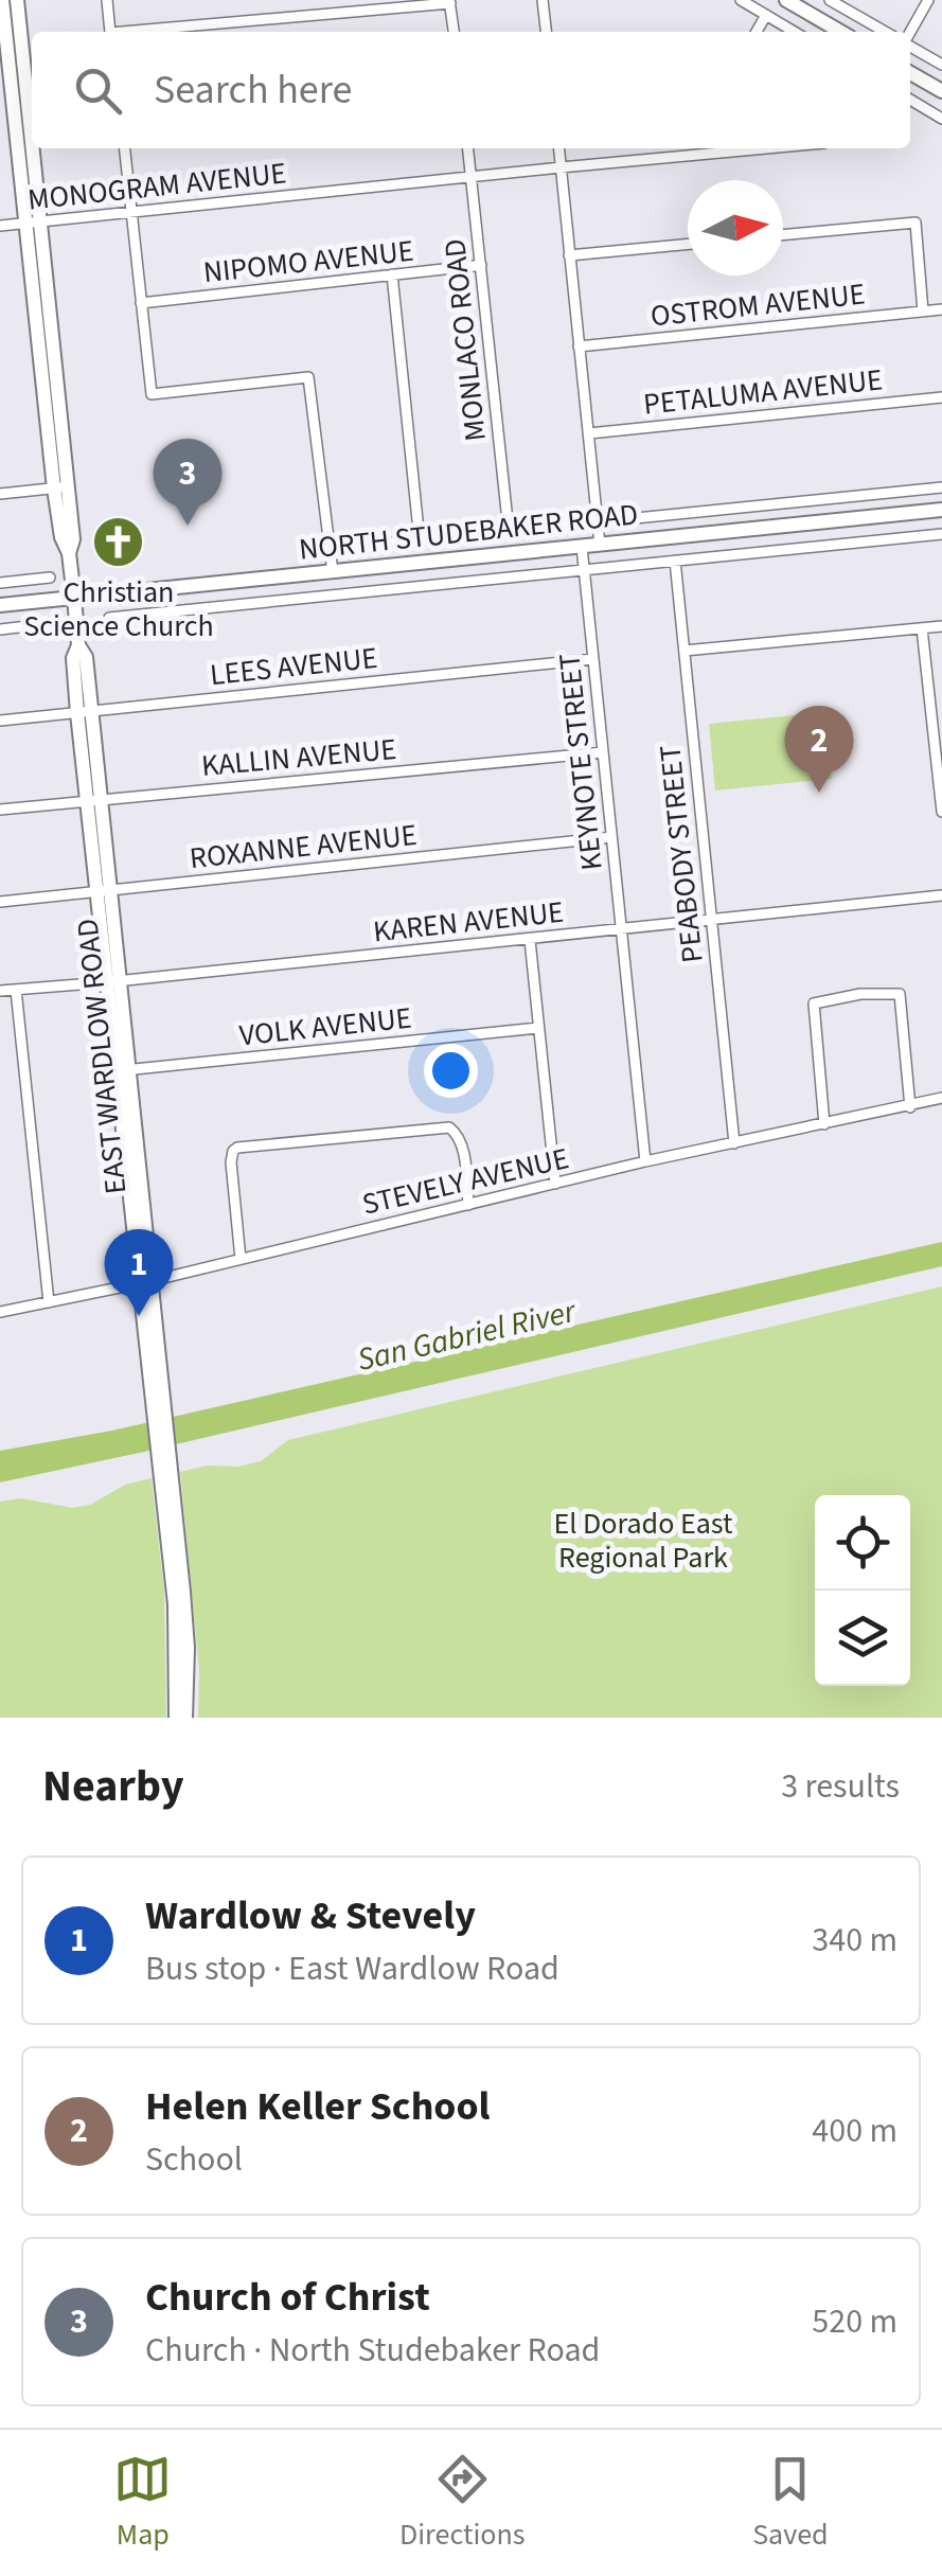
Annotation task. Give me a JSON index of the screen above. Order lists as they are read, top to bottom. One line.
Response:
{"streets":{"main road":["NORTH STUDEBAKER ROAD","EAST WARDLOW ROAD"],"street":["MONOGRAM AVENUE","NIPOMO AVENUE","OSTROM AVENUE","MONLACO ROAD","PETALUMA AVENUE","LEES AVENUE","KALLIN AVENUE","KEYNOTE STREET","ROXANNE AVENUE","PEABODY STREET","KAREN AVENUE","VOLK AVENUE","STEVELY AVENUE"]},"crossings":[["MONOGRAM AVENUE","MONLACO ROAD"],["MONOGRAM AVENUE","EAST WARDLOW ROAD"],["NIPOMO AVENUE","MONLACO ROAD"],["MONLACO ROAD","NORTH STUDEBAKER ROAD"],["NORTH STUDEBAKER ROAD","KEYNOTE STREET"],["NORTH STUDEBAKER ROAD","PEABODY STREET"],["NORTH STUDEBAKER ROAD","EAST WARDLOW ROAD"],["LEES AVENUE","KEYNOTE STREET"],["LEES AVENUE","EAST WARDLOW ROAD"],["KALLIN AVENUE","KEYNOTE STREET"],["KALLIN AVENUE","EAST WARDLOW ROAD"],["KEYNOTE STREET","ROXANNE AVENUE"],["KEYNOTE STREET","KAREN AVENUE"],["KEYNOTE STREET","STEVELY AVENUE"],["ROXANNE AVENUE","EAST WARDLOW ROAD"],["PEABODY STREET","KAREN AVENUE"],["PEABODY STREET","STEVELY AVENUE"],["KAREN AVENUE","EAST WARDLOW ROAD"],["VOLK AVENUE","EAST WARDLOW ROAD"],["EAST WARDLOW ROAD","STEVELY AVENUE"]],"water":["San Gabriel River"],"parks":["El Dorado East Regional Park"],"places":{"church":["Christian Science Church"]},"north":"right","page":{"search":"Search here","pins":["3","2","1"],"heading":["Nearby","3 results"],"list":[{"mark":"1","name":"Wardlow & Stevely","note":"Bus stop · East Wardlow Road","value":"340 m"},{"mark":"2","name":"Helen Keller School","note":"School","value":"400 m"},{"mark":"3","name":"Church of Christ","note":"Church · North Studebaker Road","value":"520 m"}],"nav":["Map","Directions","Saved"]}}
